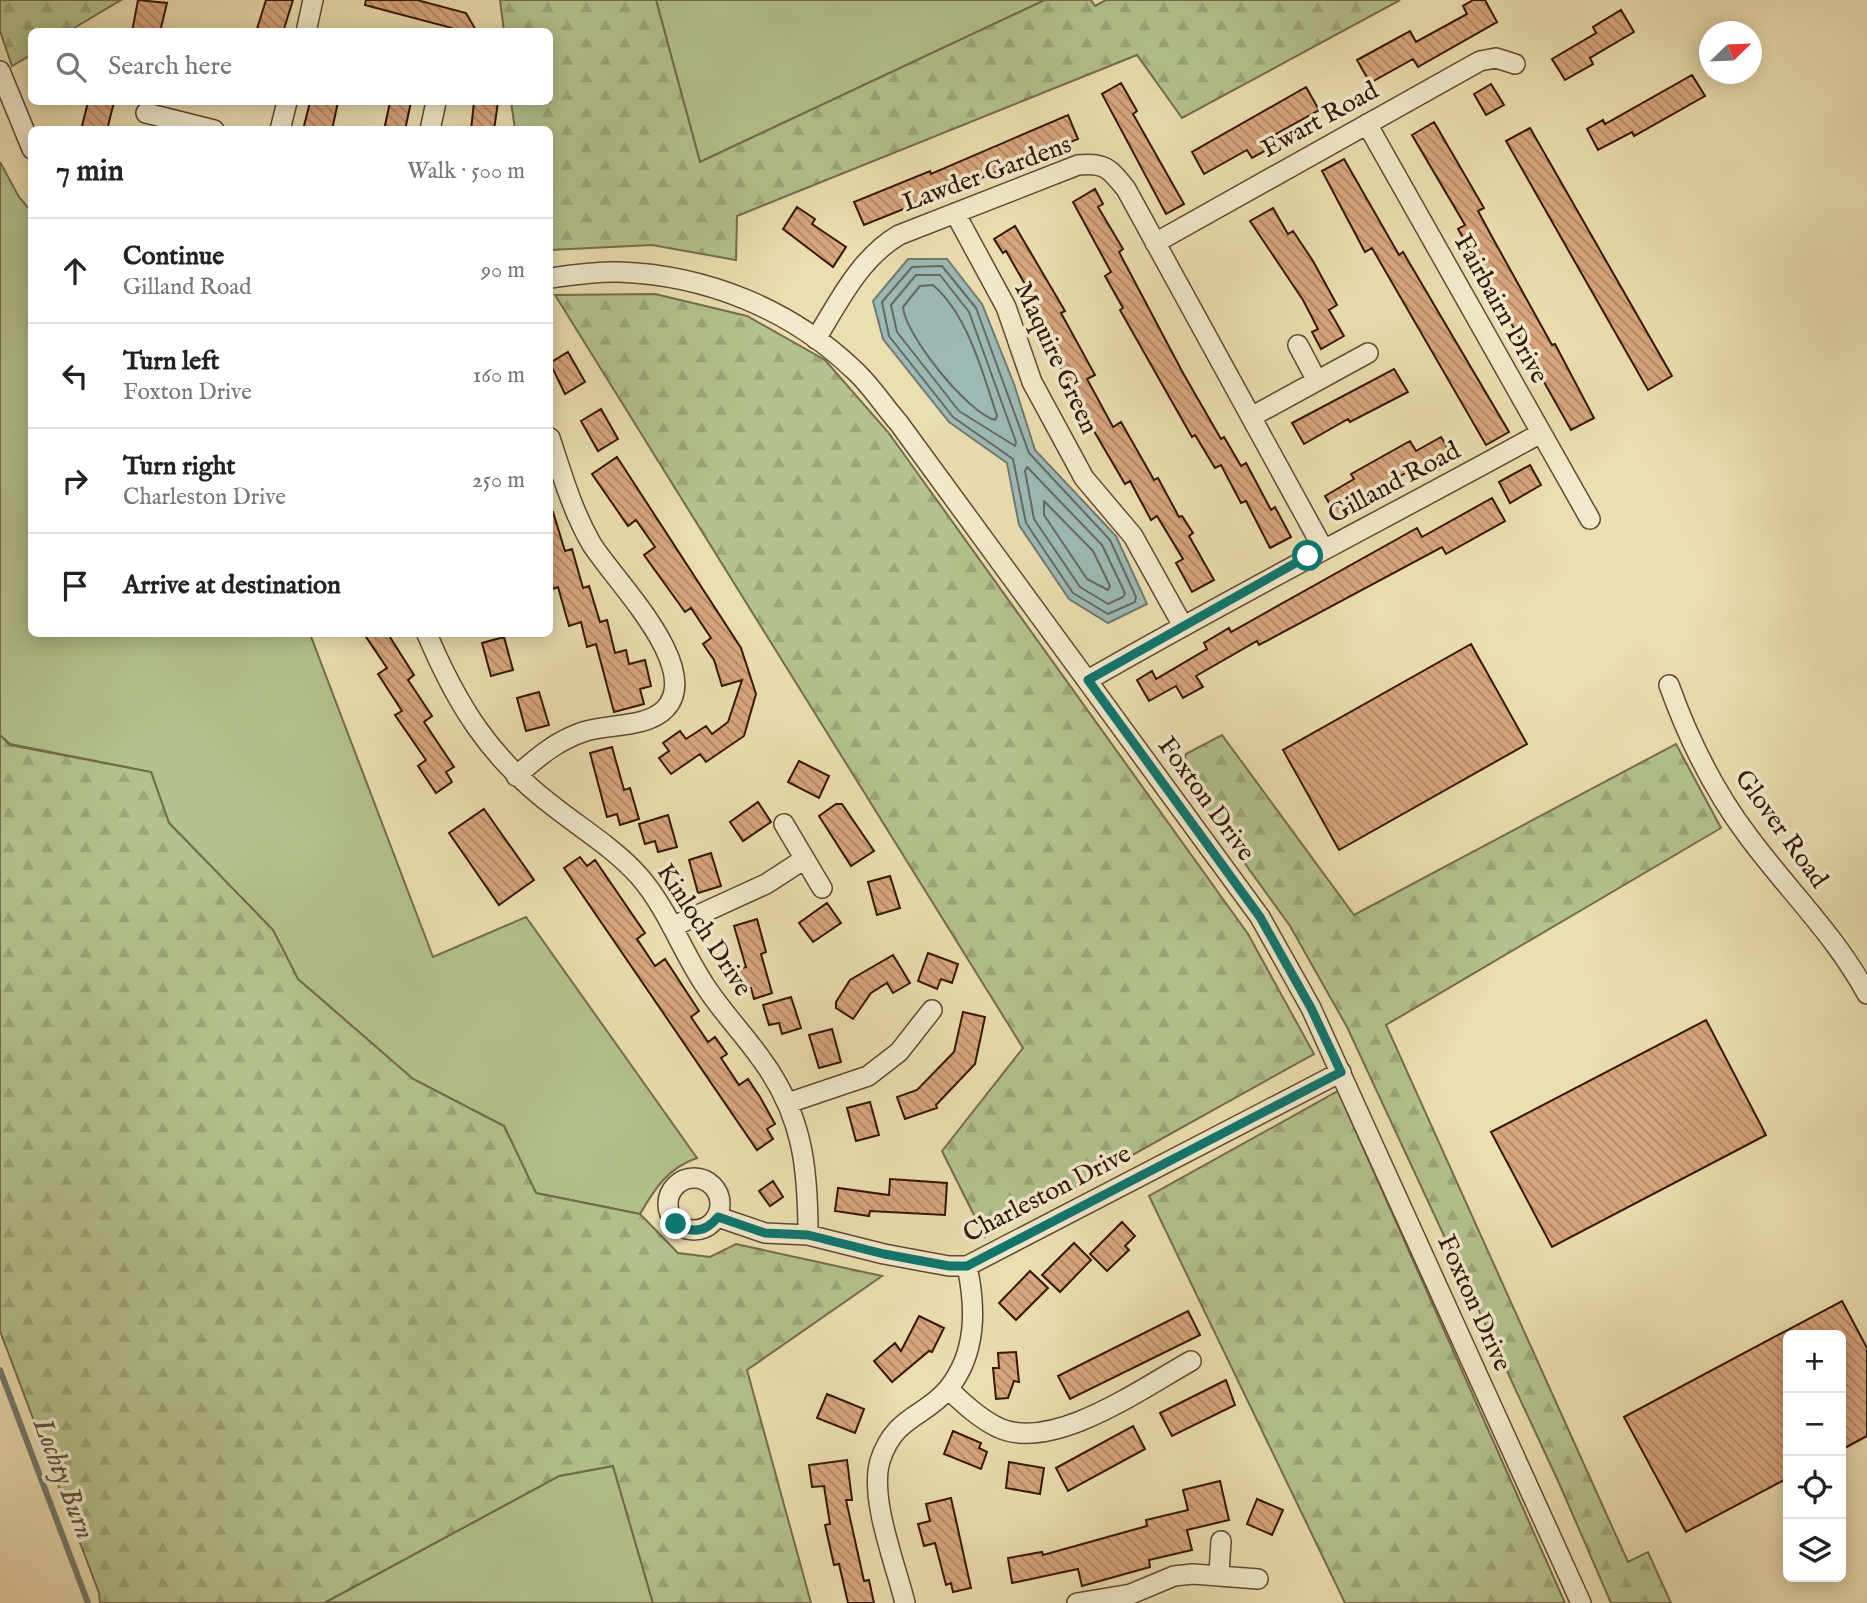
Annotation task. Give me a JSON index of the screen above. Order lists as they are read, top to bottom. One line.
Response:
{"streets":{"street":["Ewart Road","Lawder Gardens","Fairbairn Drive","Maquire Green","Gilland Road","Foxton Drive","Glover Road","Kinloch Drive","Charleston Drive"]},"crossings":[["Ewart Road","Lawder Gardens"],["Ewart Road","Fairbairn Drive"],["Lawder Gardens","Maquire Green"],["Lawder Gardens","Gilland Road"],["Lawder Gardens","Foxton Drive"],["Fairbairn Drive","Gilland Road"],["Maquire Green","Gilland Road"],["Gilland Road","Foxton Drive"],["Foxton Drive","Charleston Drive"],["Kinloch Drive","Charleston Drive"]],"water":["Lochty Burn"],"north":"top right","page":{"search":"Search here","heading":["7 min","Walk · 500 m"],"list":[["Continue","Gilland Road","90 m"],["Turn left","Foxton Drive","160 m"],["Turn right","Charleston Drive","250 m"],"Arrive at destination"],"map_buttons":["+","−"]}}
